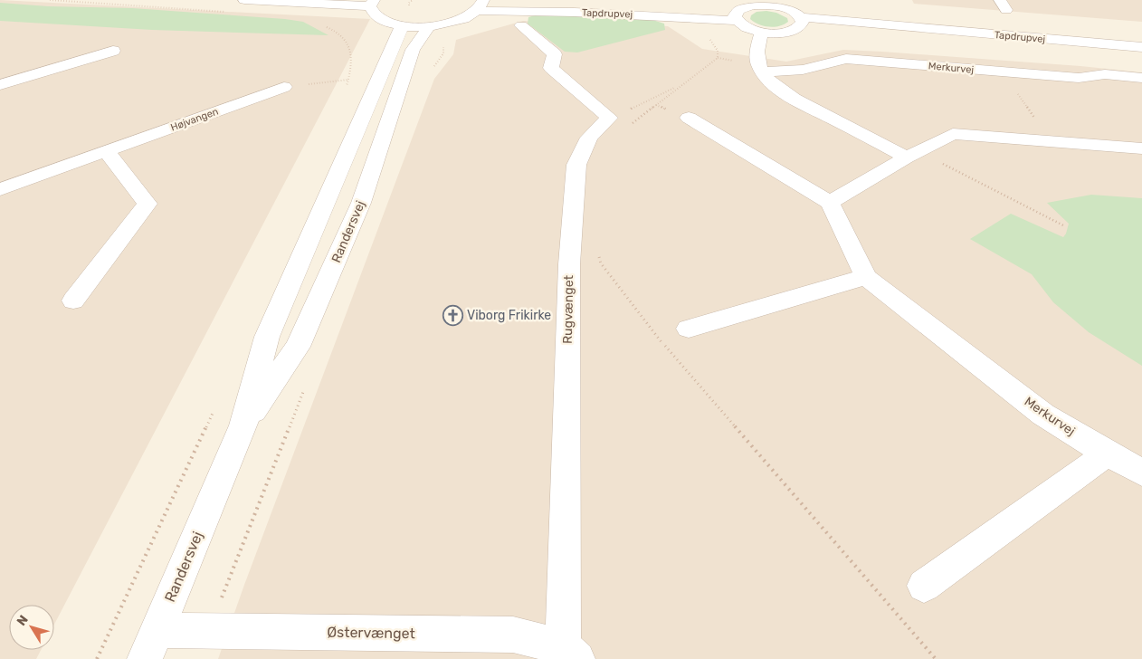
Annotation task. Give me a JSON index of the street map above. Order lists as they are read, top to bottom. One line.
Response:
{"streets":{"street":["Tapdrupvej","Merkurvej","Højvangen","Randersvej","Rugvænget","Østervænget"]},"crossings":[["Randersvej","Østervænget"],["Rugvænget","Østervænget"]],"places":{"church":["Viborg Frikirke"]},"north":"top left"}
